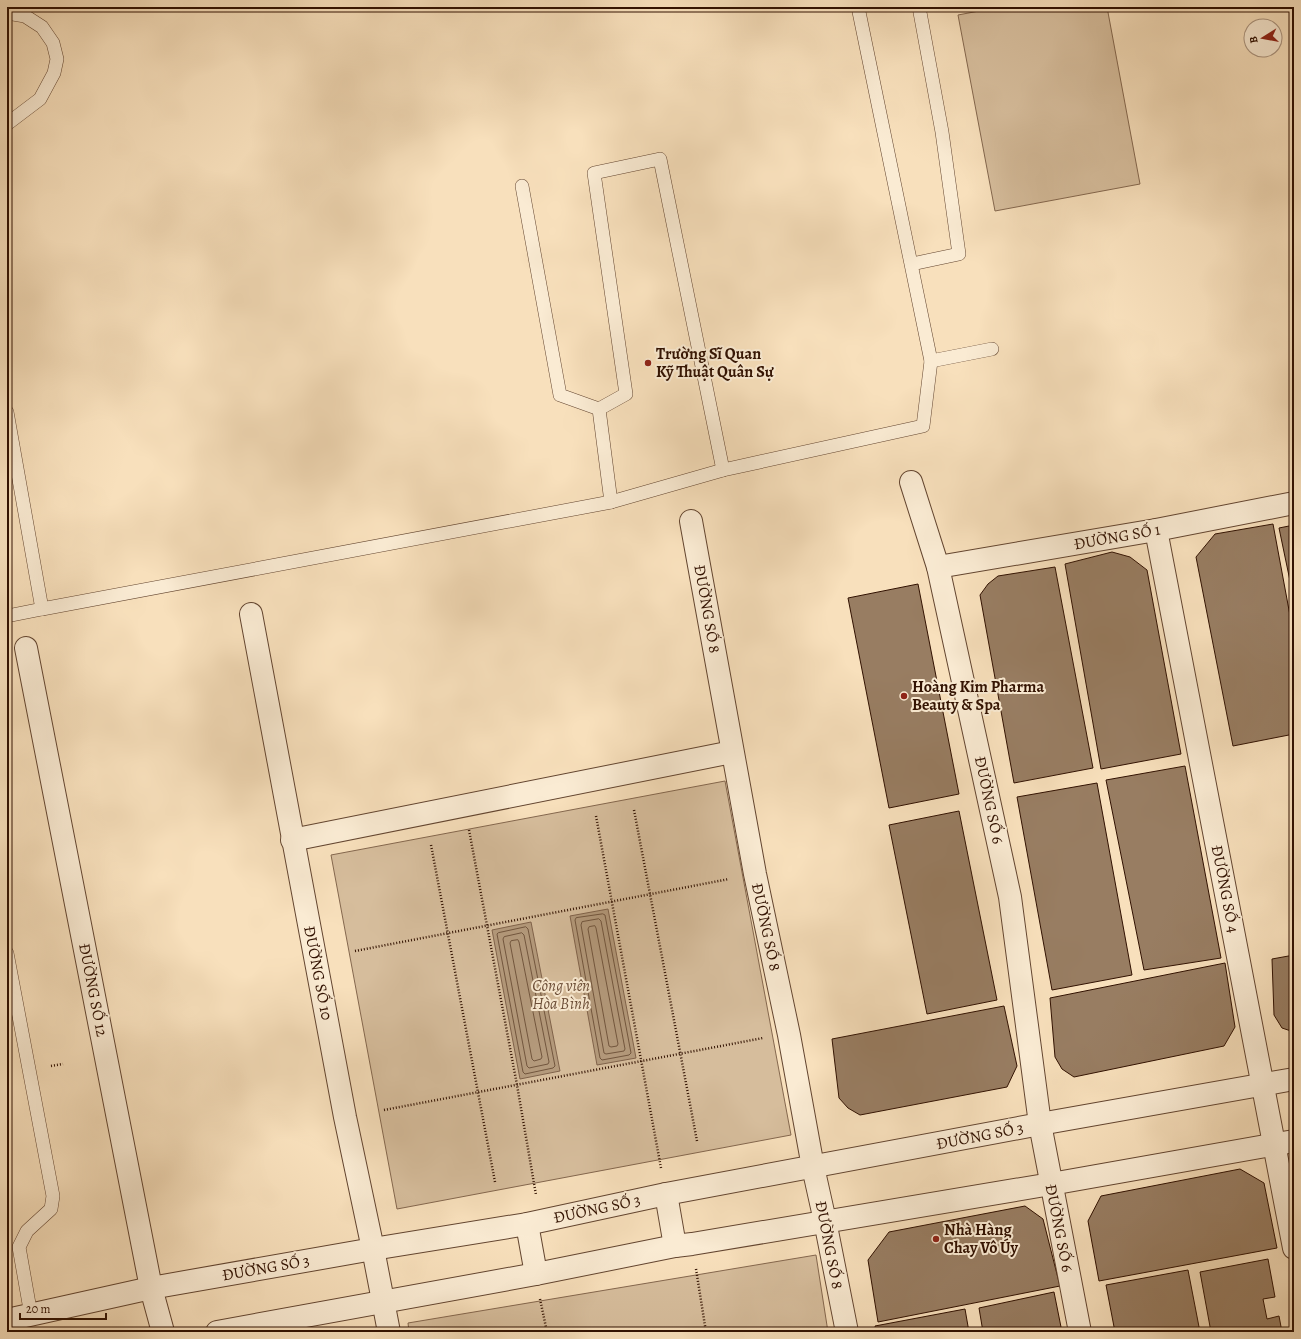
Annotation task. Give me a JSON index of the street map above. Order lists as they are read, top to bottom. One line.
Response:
{"streets":{"street":["ĐƯỜNG SỐ 1","ĐƯỜNG SỐ 8","ĐƯỜNG SỐ 6","ĐƯỜNG SỐ 4","ĐƯỜNG SỐ 10","ĐƯỜNG SỐ 12","ĐƯỜNG SỐ 3"]},"crossings":[["ĐƯỜNG SỐ 1","ĐƯỜNG SỐ 6"],["ĐƯỜNG SỐ 1","ĐƯỜNG SỐ 4"],["ĐƯỜNG SỐ 8","ĐƯỜNG SỐ 3"],["ĐƯỜNG SỐ 6","ĐƯỜNG SỐ 3"],["ĐƯỜNG SỐ 4","ĐƯỜNG SỐ 3"],["ĐƯỜNG SỐ 10","ĐƯỜNG SỐ 3"],["ĐƯỜNG SỐ 12","ĐƯỜNG SỐ 3"]],"parks":["Công viên Hòa Bình"],"places":["Trường Sĩ Quan Kỹ Thuật Quân Sự","Hoàng Kim Pharma Beauty & Spa","Nhà Hàng Chay Vô Úy"],"scale_bar":"20 m","north":"left"}
